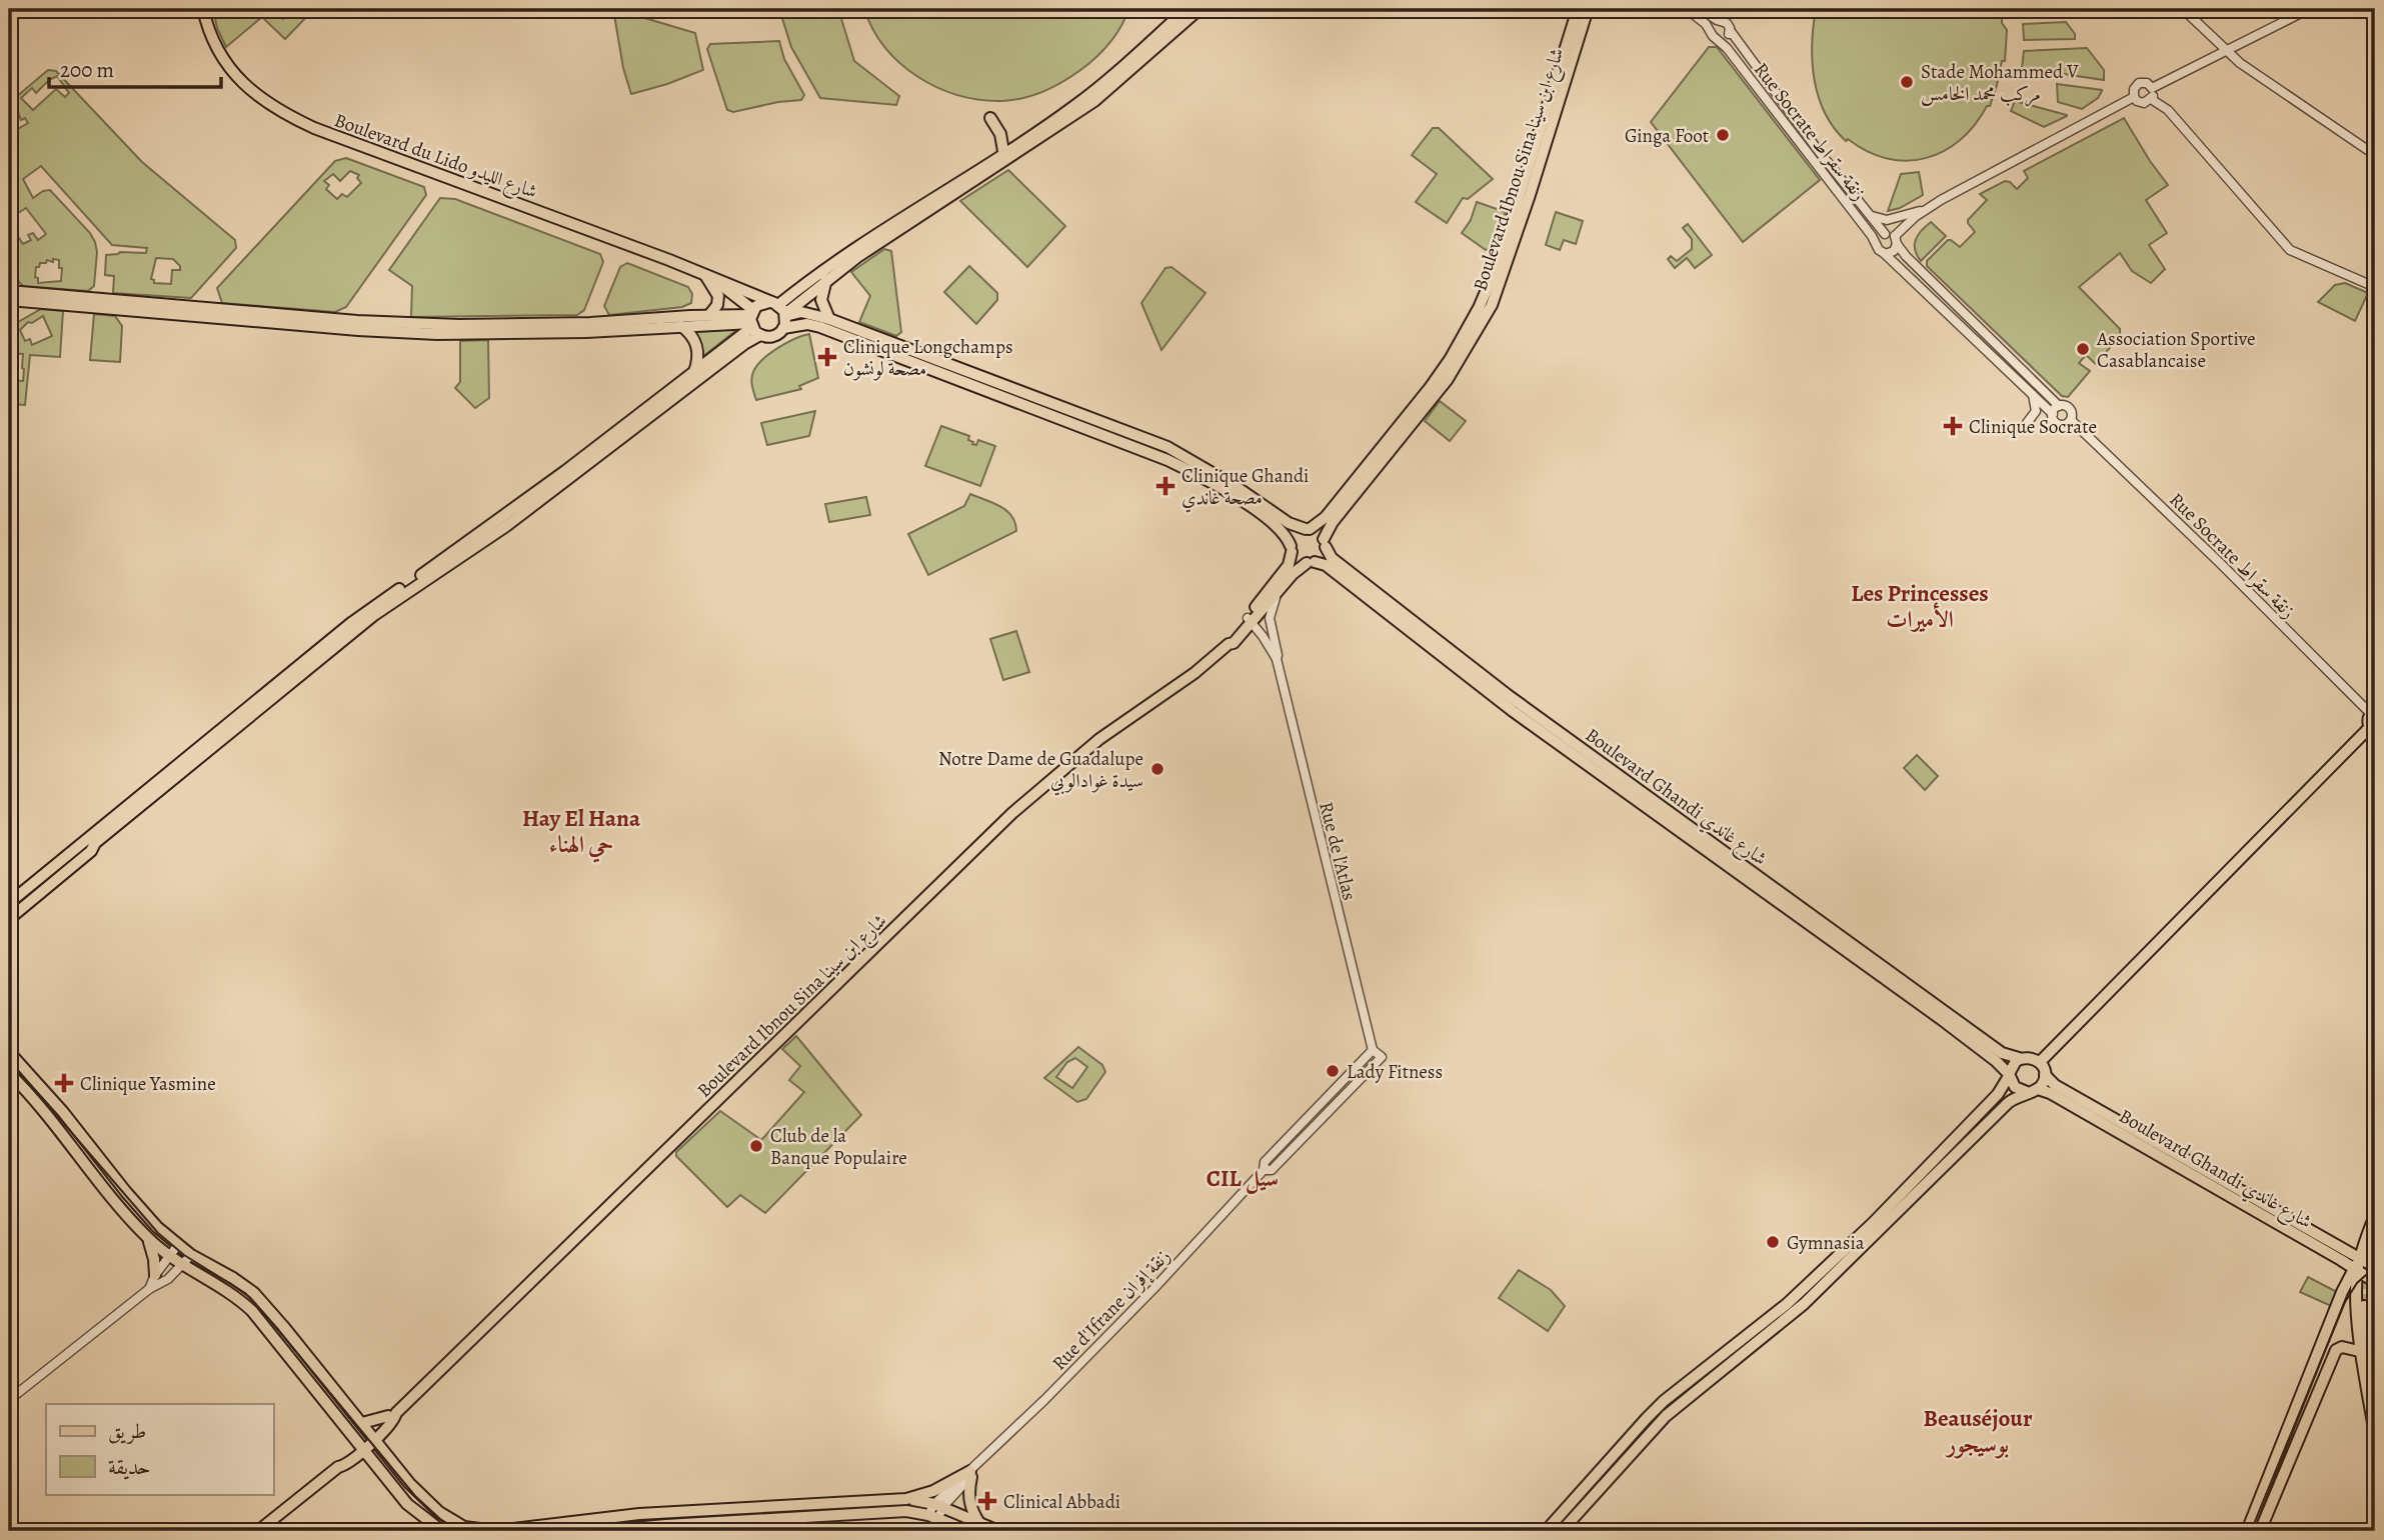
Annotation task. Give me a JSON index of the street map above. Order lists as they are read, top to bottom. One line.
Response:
{"streets":{"main road":["Boulevard du Lido شارع الليدو","Boulevard Ibnou Sina شارع ابن سينا","Boulevard Ghandi شارع غاندي"],"street":["Rue Socrate زنقة سقراط","Rue de l'Atlas","Rue d'Ifrane زنقة إفران"]},"crossings":[["Boulevard Ibnou Sina شارع ابن سينا","Boulevard Ghandi شارع غاندي"],["Boulevard Ibnou Sina شارع ابن سينا","Rue de l'Atlas"],["Rue de l'Atlas","Rue d'Ifrane زنقة إفران"]],"districts":["Les Princesses الأميرات","Hay El Hana حي الهناء","CIL سيل","Beauséjour بوسيجور"],"places":{"other":["Stade Mohammed V مركب محمد الخامس","Ginga Foot","Association Sportive Casablancaise","Notre Dame de Guadalupe سيدة غوادالوبي","Lady Fitness","Club de la Banque Populaire","Gymnasia"],"health":["Clinique Longchamps مصحة لونشون","Clinique Socrate","Clinique Ghandi مصحة غاندي","Clinique Yasmine","Clinical Abbadi"]},"legend":["طريق","حديقة"],"scale_bar":"200 m"}
